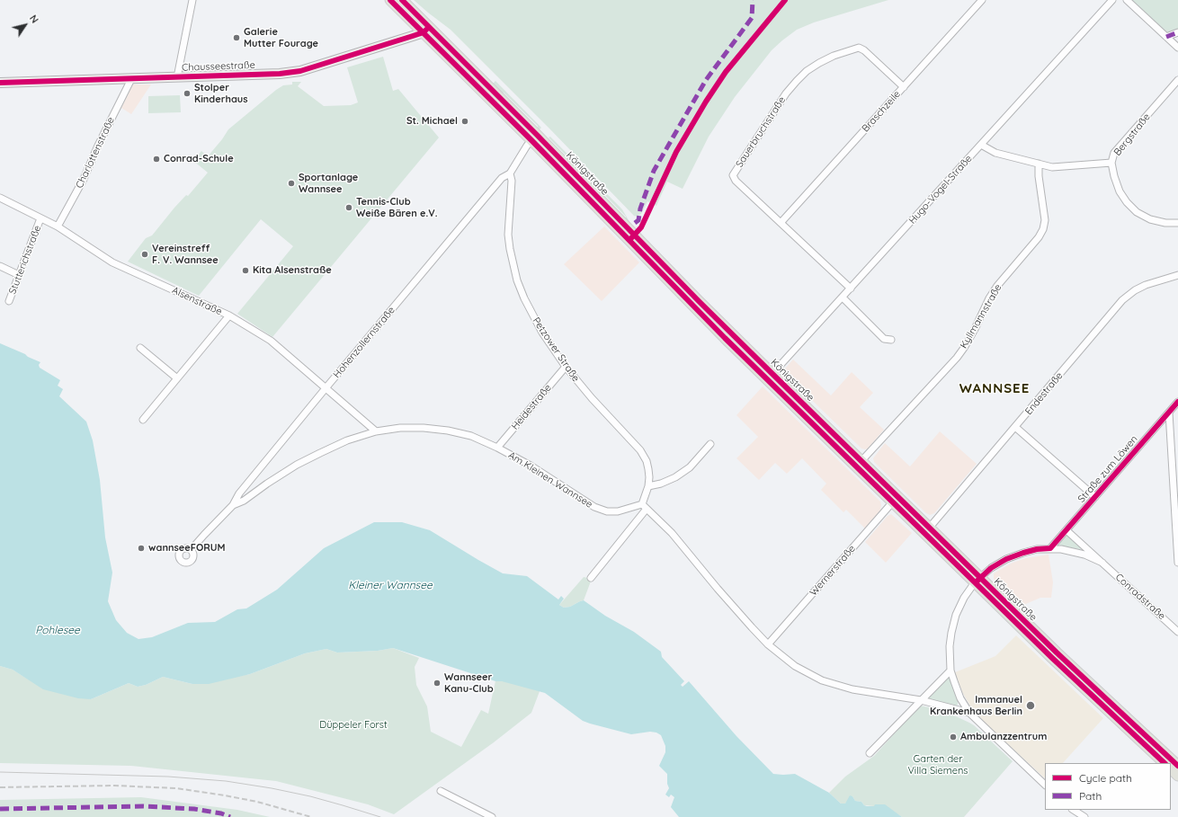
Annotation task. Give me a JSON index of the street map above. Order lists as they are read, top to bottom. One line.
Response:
{"streets":{"main road":["Königstraße"],"street":["Chausseestraße","Braschzeile","Sauerbruchstraße","Bergstraße","Charlottenstraße","Hugo-Vogel-Straße","Stutterichstraße","Alsenstraße","Kyllmannstraße","Hohenzollernstraße","Petzower Straße","Endestraße","Heidestraße","Straße zum Löwen","Am Kleinen Wannsee","Wernerstraße","Conradstraße"]},"crossings":[["Chausseestraße","Charlottenstraße"],["Chausseestraße","Königstraße"],["Braschzeile","Sauerbruchstraße"],["Sauerbruchstraße","Hugo-Vogel-Straße"],["Charlottenstraße","Alsenstraße"],["Königstraße","Hugo-Vogel-Straße"],["Königstraße","Kyllmannstraße"],["Königstraße","Hohenzollernstraße"],["Königstraße","Endestraße"],["Königstraße","Wernerstraße"],["Königstraße","Conradstraße"],["Stutterichstraße","Alsenstraße"],["Alsenstraße","Hohenzollernstraße"],["Alsenstraße","Am Kleinen Wannsee"],["Hohenzollernstraße","Petzower Straße"],["Hohenzollernstraße","Am Kleinen Wannsee"],["Petzower Straße","Heidestraße"],["Petzower Straße","Am Kleinen Wannsee"],["Heidestraße","Am Kleinen Wannsee"],["Straße zum Löwen","Conradstraße"]],"districts":["WANNSEE"],"water":["Kleiner Wannsee","Pohlesee"],"parks":["Düppeler Forst","Garten der Villa Siemens"],"places":["Galerie Mutter Fourage","Stolper Kinderhaus","St. Michael","Conrad-Schule","Sportanlage Wannsee","Tennis-Club Weiße Bären e.V.","Vereinstreff F. V. Wannsee","Kita Alsenstraße","wannseeFORUM","Wannseer Kanu-Club","Immanuel Krankenhaus Berlin","Ambulanzzentrum"],"legend":["Cycle path","Path"],"north":"top right"}
